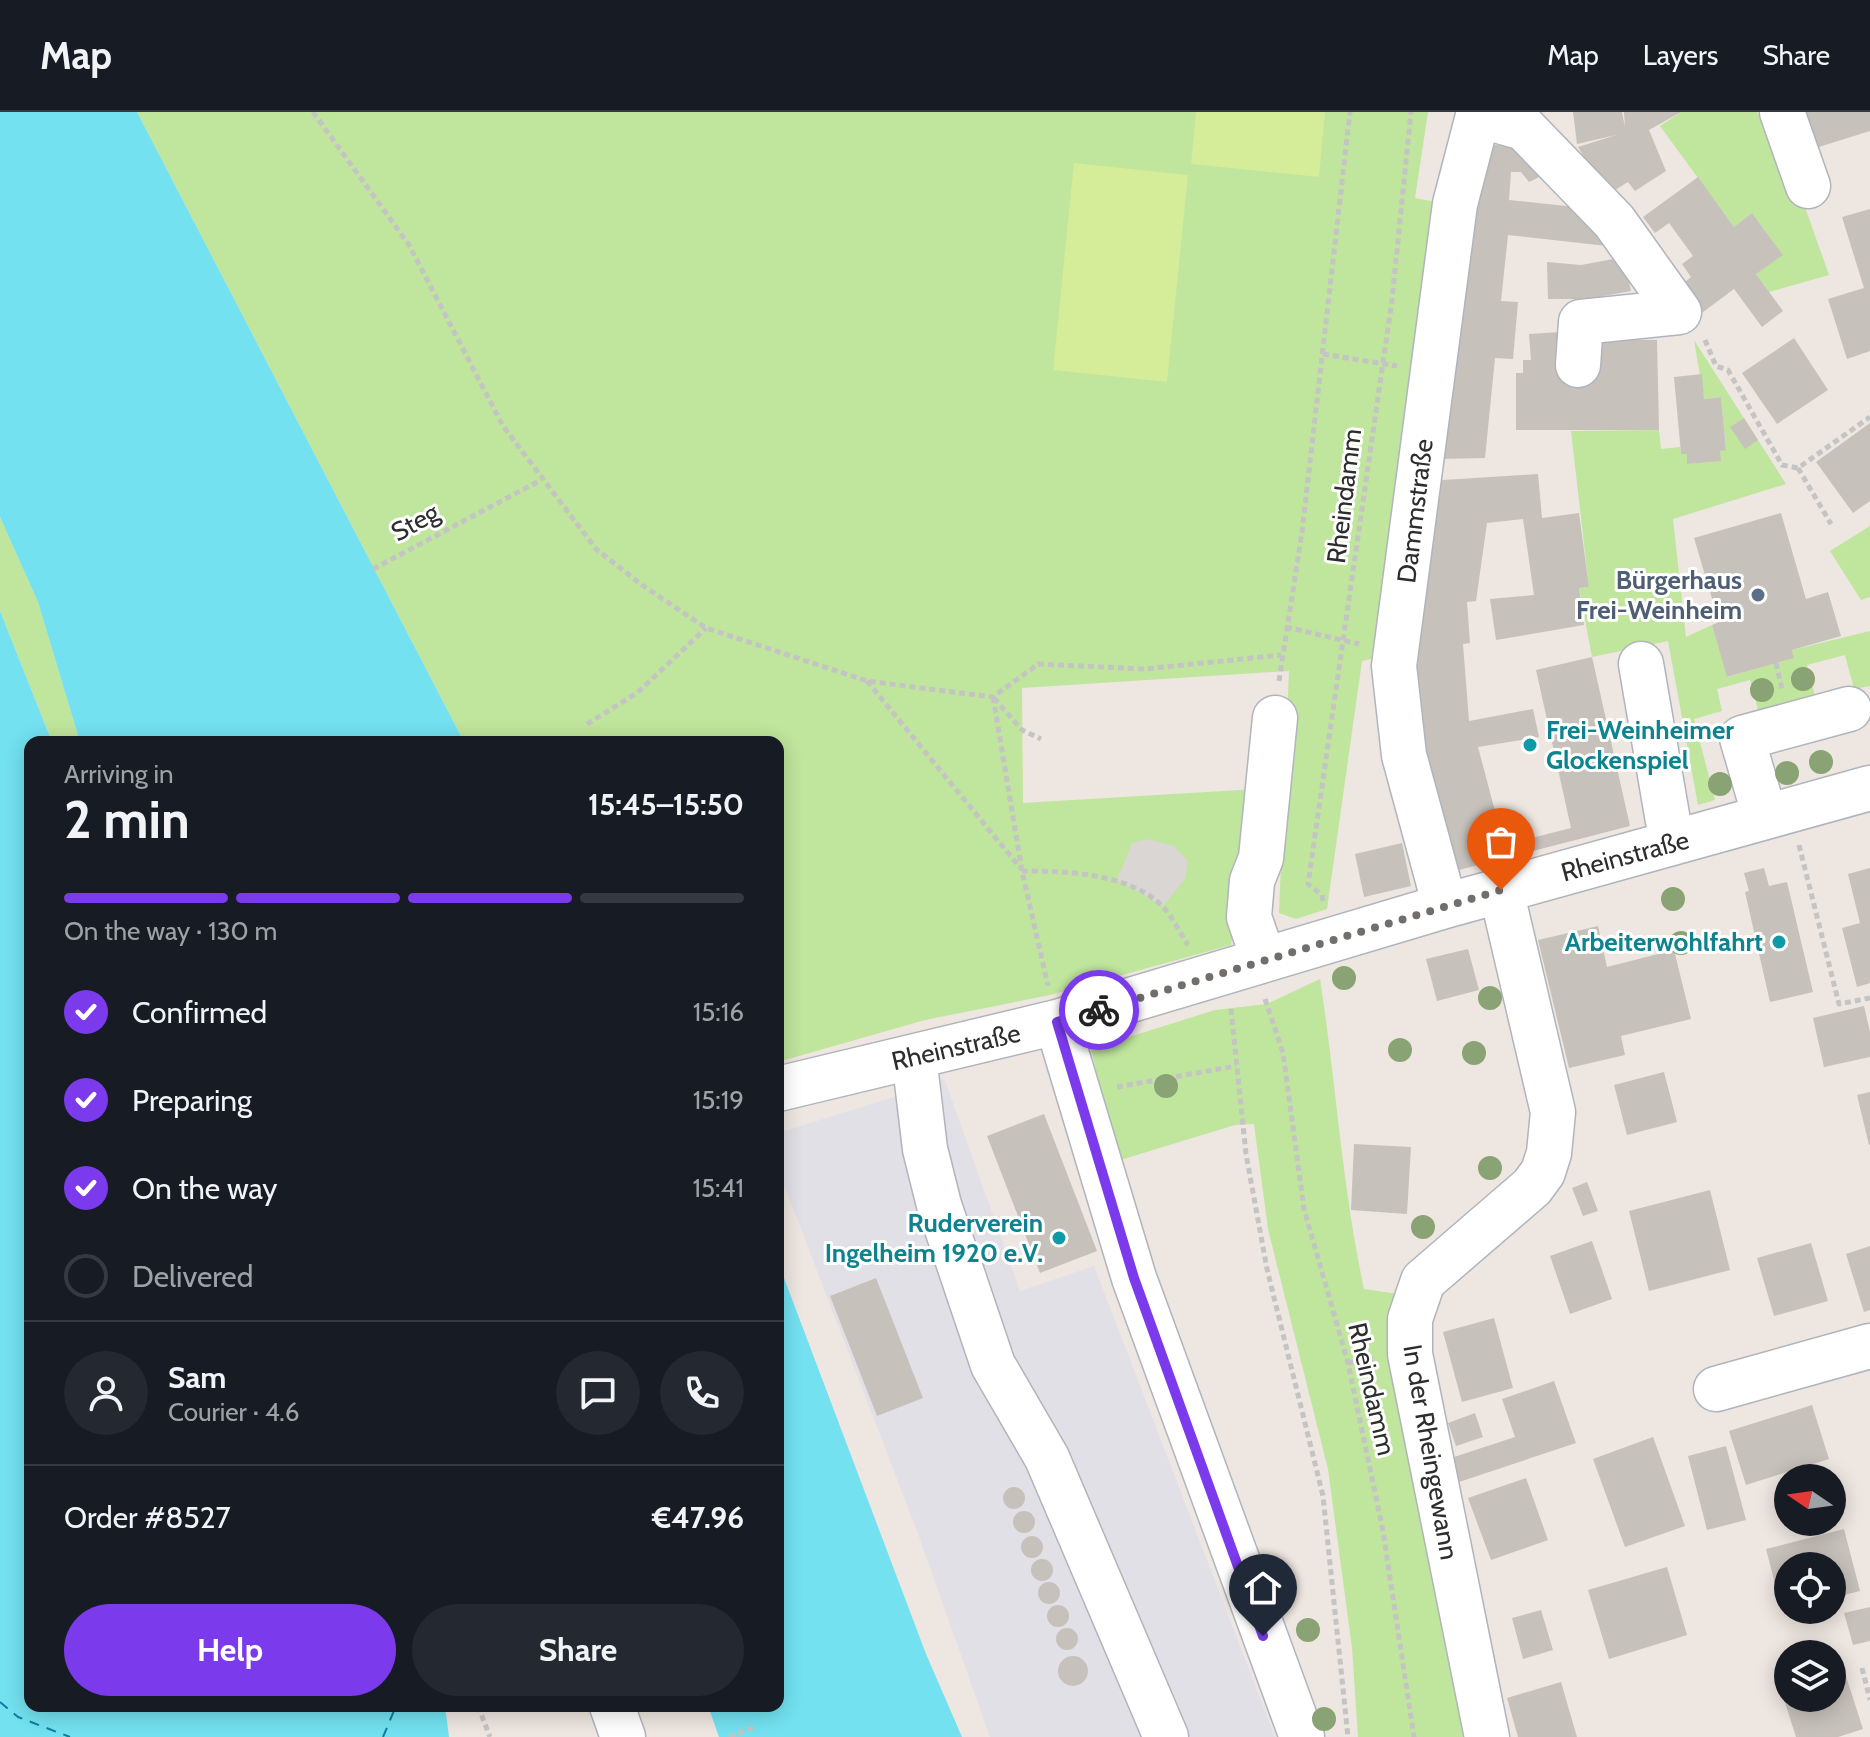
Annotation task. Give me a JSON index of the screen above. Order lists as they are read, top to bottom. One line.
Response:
{"streets":{"street":["Dammstraße","Rheinstraße","In der Rheingewann"],"path":["Rheindamm","Steg"]},"crossings":[["Rheindamm","Rheinstraße"],["Dammstraße","Rheinstraße"],["Rheinstraße","In der Rheingewann"]],"places":["Bürgerhaus Frei-Weinheim","Frei-Weinheimer Glockenspiel","Arbeiterwohlfahrt","Ruderverein Ingelheim 1920 e.V."],"north":"left","page":{"header":"Map","nav":["Map","Layers","Share"],"heading":["2 min","Arriving in","15:45–15:50"],"panel":["Sam","Courier · 4.6","Order #8527","€47.96"],"bar":"On the way · 130 m","list":[["Confirmed","15:16"],["Preparing","15:19"],["On the way","15:41"],"Delivered"],"buttons":["Help","Share"]}}
